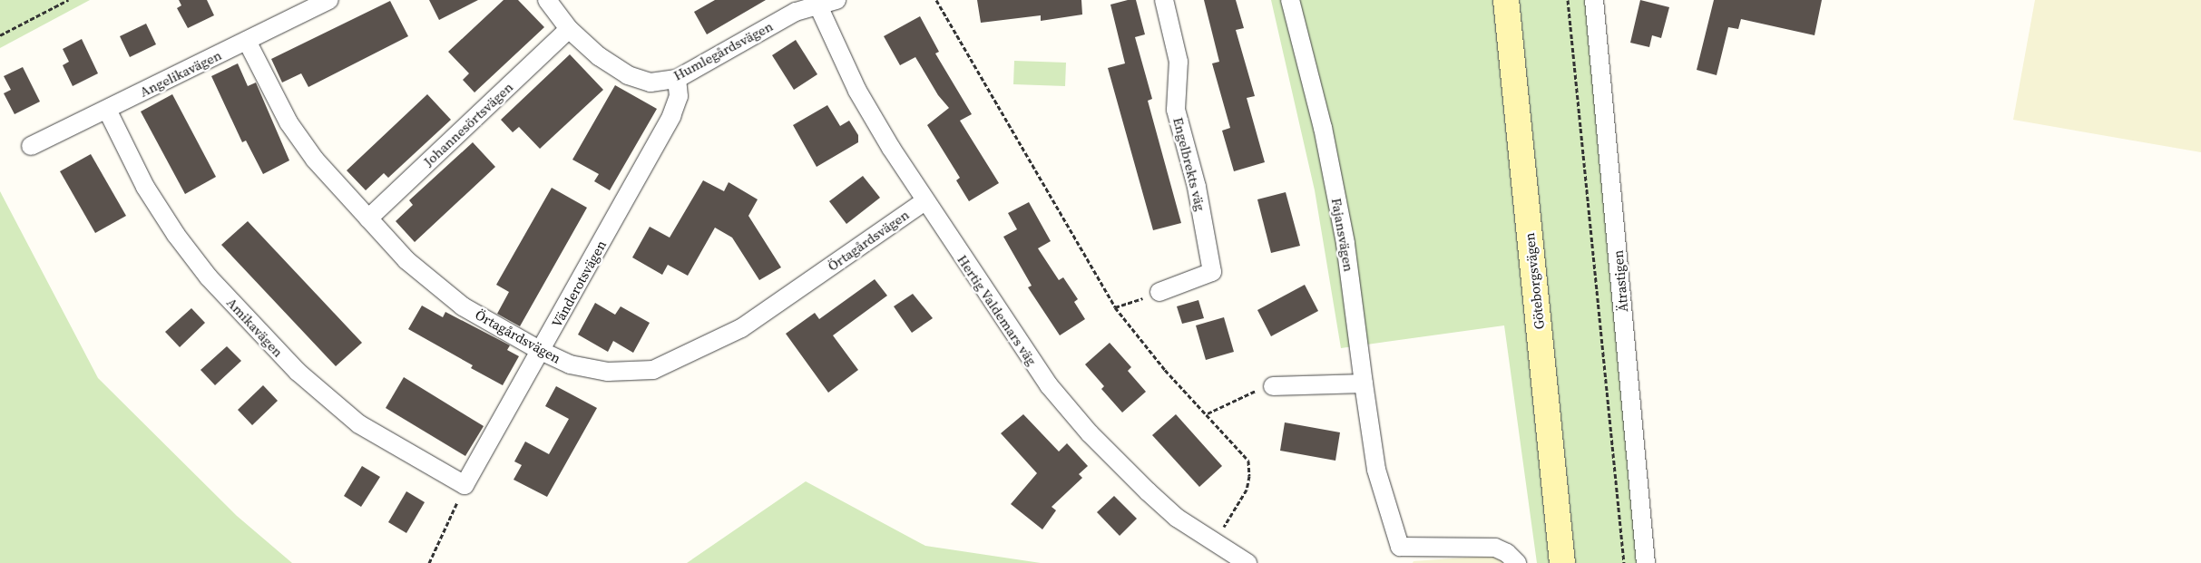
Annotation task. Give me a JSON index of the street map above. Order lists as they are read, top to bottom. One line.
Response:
{"streets":{"main road":["Göteborgsvägen"],"street":["Humlegårdsvägen","Angelikavägen","Johannesörtsvägen","Engelbrekts väg","Fajansvägen","Örtagårdsvägen","Ätrastigen","Vänderotsvägen","Hertig Valdemars väg","Amikavägen"]},"crossings":[["Humlegårdsvägen","Johannesörtsvägen"],["Humlegårdsvägen","Vänderotsvägen"],["Humlegårdsvägen","Hertig Valdemars väg"],["Angelikavägen","Örtagårdsvägen"],["Angelikavägen","Amikavägen"],["Johannesörtsvägen","Örtagårdsvägen"],["Örtagårdsvägen","Vänderotsvägen"],["Örtagårdsvägen","Hertig Valdemars väg"],["Vänderotsvägen","Amikavägen"]]}
